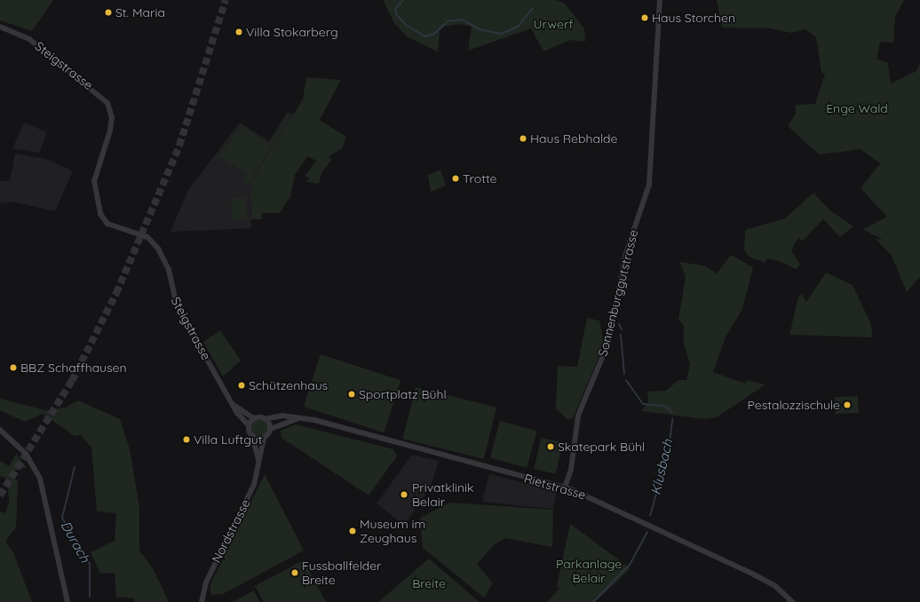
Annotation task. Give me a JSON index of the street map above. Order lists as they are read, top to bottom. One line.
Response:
{"streets":{"street":["Steigstrasse","Sonnenburggutstrasse","Rietstrasse","Nordstrasse"]},"crossings":[["Steigstrasse","Rietstrasse"],["Steigstrasse","Nordstrasse"],["Sonnenburggutstrasse","Rietstrasse"],["Rietstrasse","Nordstrasse"]],"water":["Klusbach","Durach"],"parks":["Urwerf","Enge Wald","Parkanlage Belair","Breite"],"places":["St. Maria","Haus Storchen","Villa Stokarberg","Haus Rebhalde","Trotte","BBZ Schaffhausen","Schützenhaus","Sportplatz Bühl","Pestalozzischule","Villa Luftgut","Skatepark Bühl","Privatklinik Belair","Museum im Zeughaus","Fussballfelder Breite"]}
